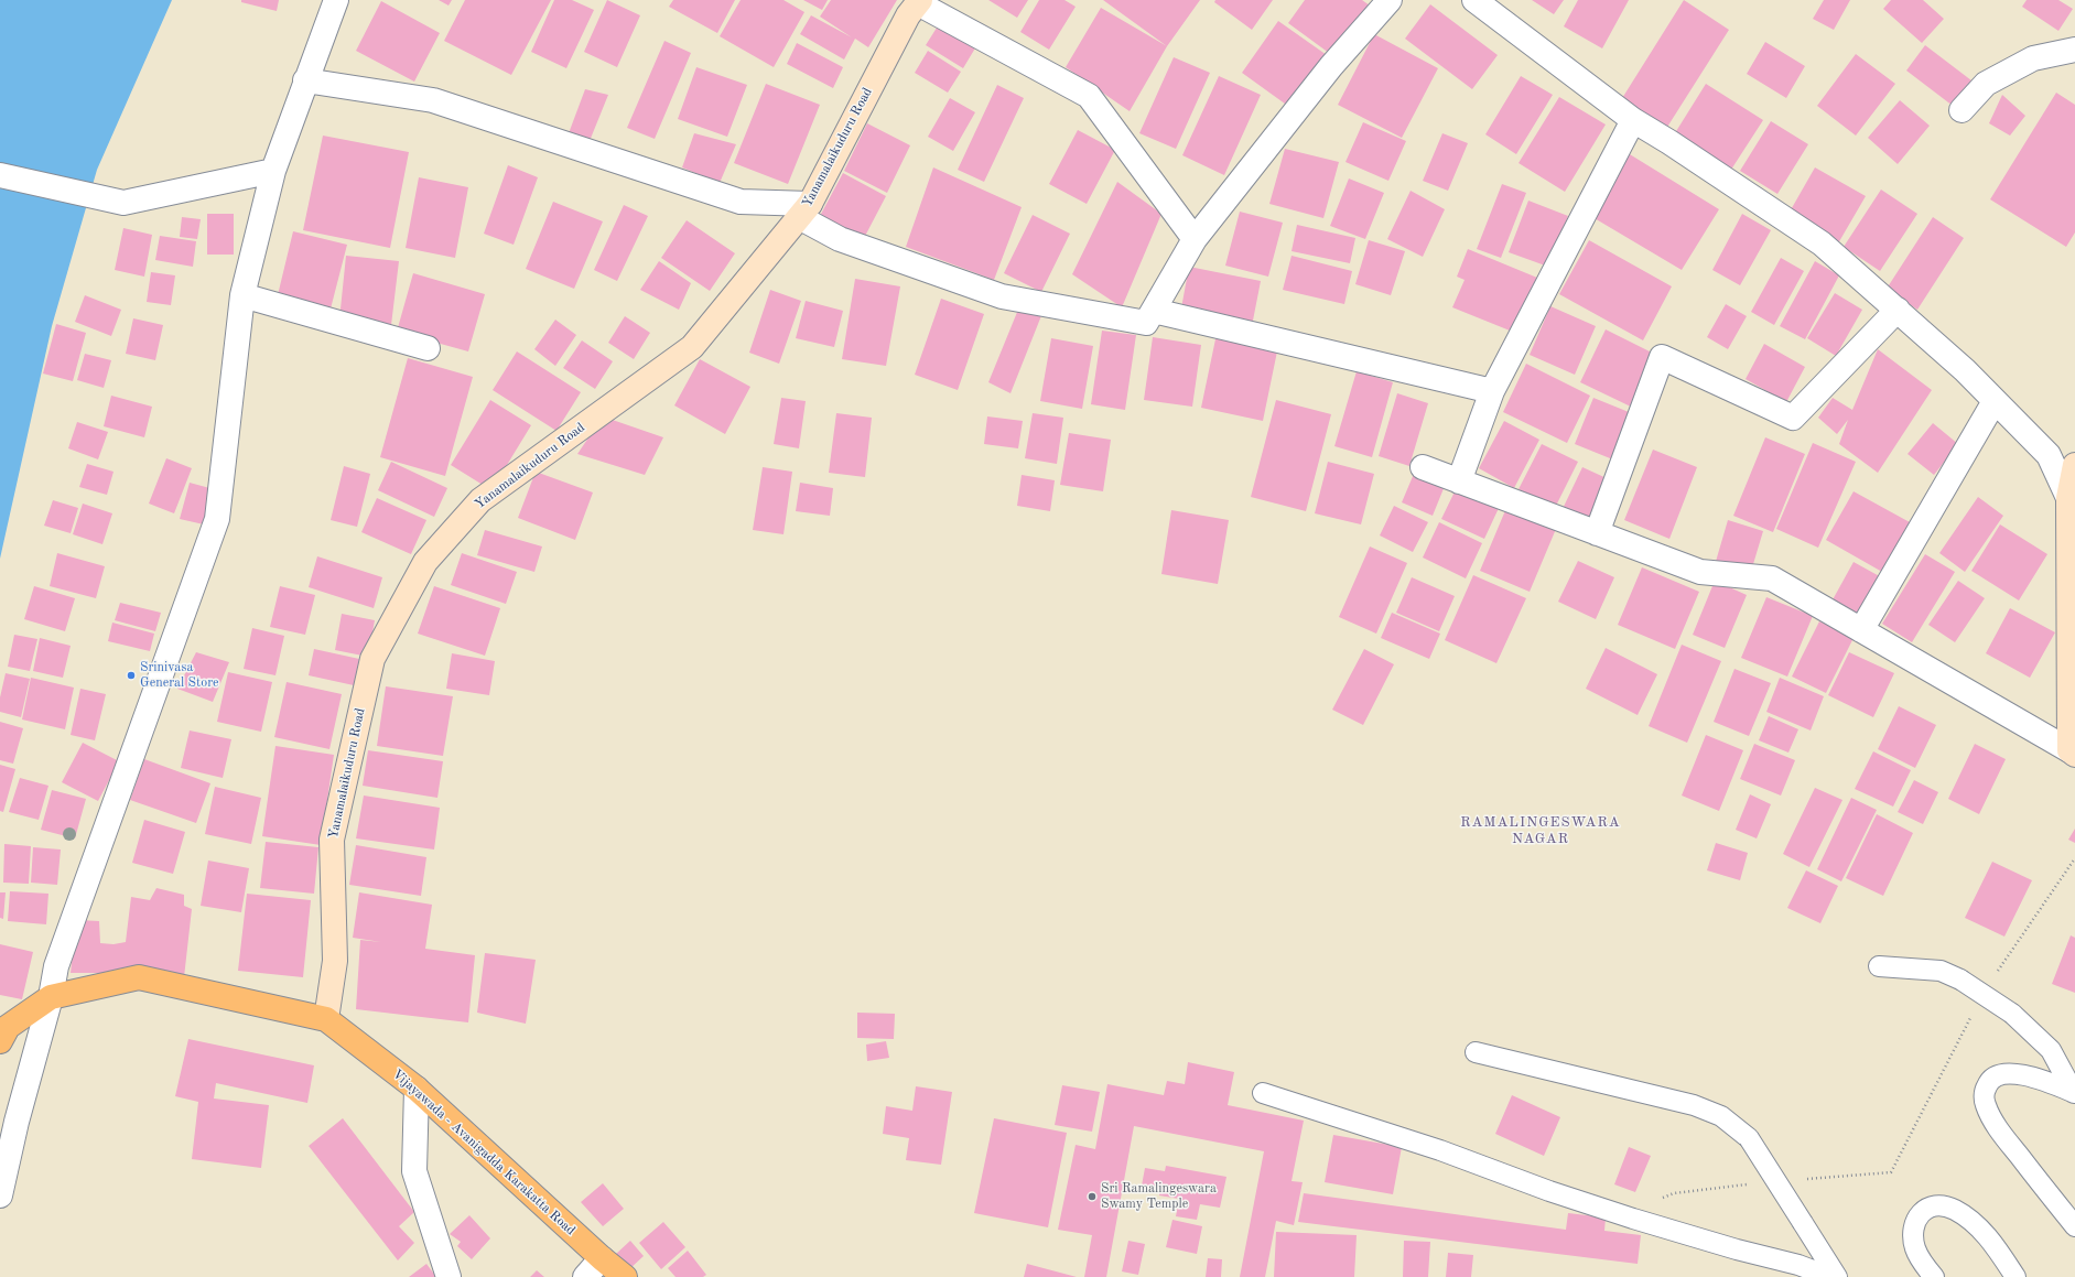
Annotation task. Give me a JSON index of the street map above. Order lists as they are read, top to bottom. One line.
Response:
{"streets":{"main road":["Vijayawada - Avanigadda Karakatta Road"],"street":["Yanamalaikuduru Road"]},"crossings":[["Yanamalaikuduru Road","Vijayawada - Avanigadda Karakatta Road"]],"districts":["RAMALINGESWARA NAGAR"],"places":["Srinivasa General Store","Sri Ramalingeswara Swamy Temple"]}
